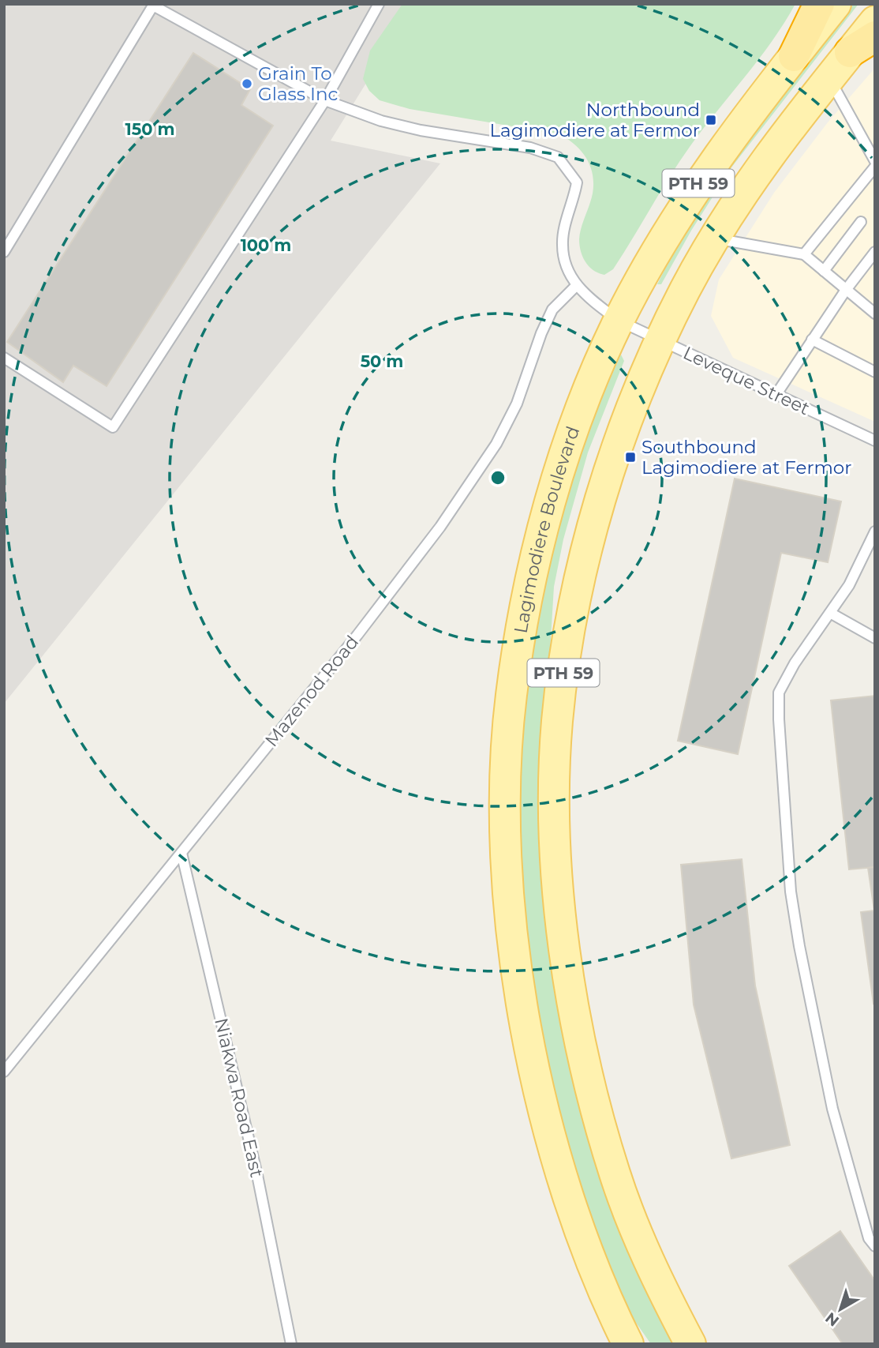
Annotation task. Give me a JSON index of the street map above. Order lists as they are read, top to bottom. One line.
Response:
{"streets":{"main road":["PTH 59","Lagimodiere Boulevard"],"lane":["Leveque Street","Mazenod Road","Niakwa Road East"]},"crossings":[["PTH 59","Leveque Street"],["Leveque Street","Lagimodiere Boulevard"],["Leveque Street","Mazenod Road"],["Mazenod Road","Niakwa Road East"]],"places":{"other":["Grain To Glass Inc"],"transit":["Northbound Lagimodiere at Fermor","Southbound Lagimodiere at Fermor"]},"north":"bottom left","rings":["150 m","100 m","50 m"]}
